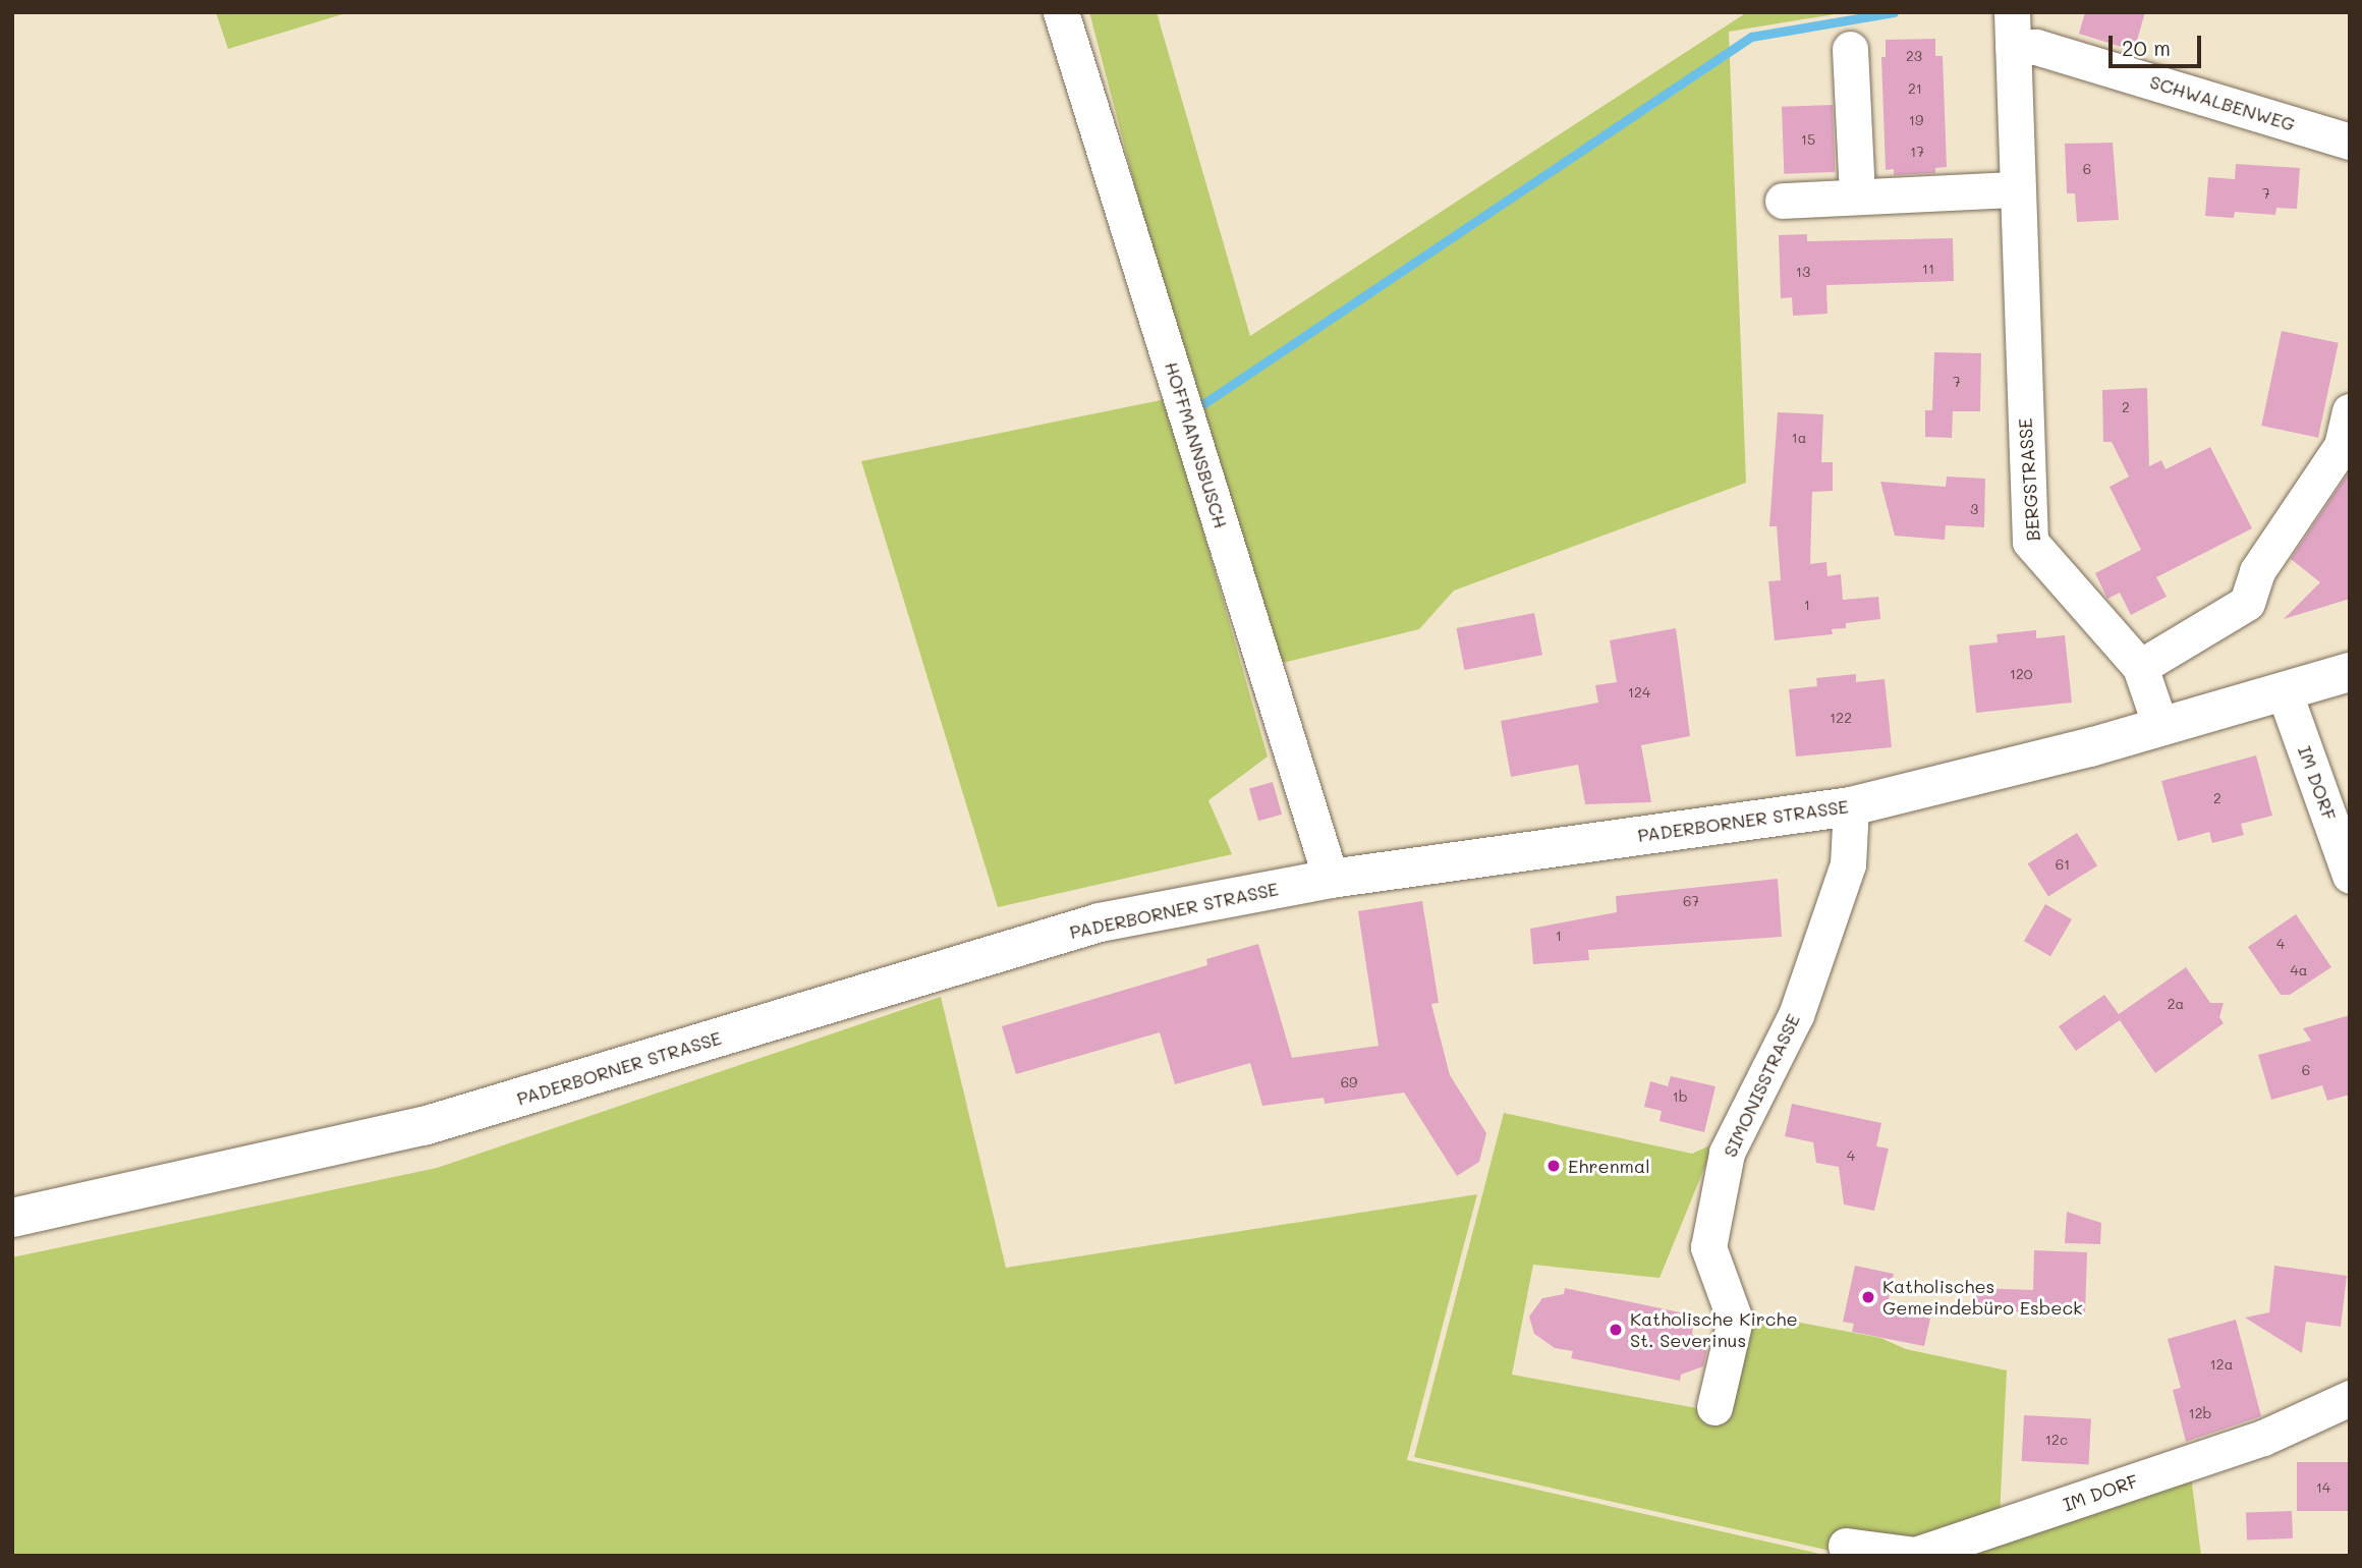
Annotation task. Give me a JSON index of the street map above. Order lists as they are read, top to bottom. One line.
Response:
{"streets":{"main road":["PADERBORNER STRASSE"],"street":["SCHWALBENWEG","HOFFMANNSBUSCH","BERGSTRASSE","IM DORF","SIMONISSTRASSE"]},"crossings":[["SCHWALBENWEG","BERGSTRASSE"],["HOFFMANNSBUSCH","PADERBORNER STRASSE"],["BERGSTRASSE","PADERBORNER STRASSE"],["IM DORF","PADERBORNER STRASSE"],["PADERBORNER STRASSE","SIMONISSTRASSE"]],"places":["Ehrenmal","Katholisches Gemeindebüro Esbeck","Katholische Kirche St. Severinus"],"house_numbers":["23","21","19","15","17","6","7","11","13","7","2","1a","3","1","120","124","122","2","61","67","1","4","4a","2a","6","69","1b","4","12a","12b","12c","14"],"scale_bar":"20 m"}
